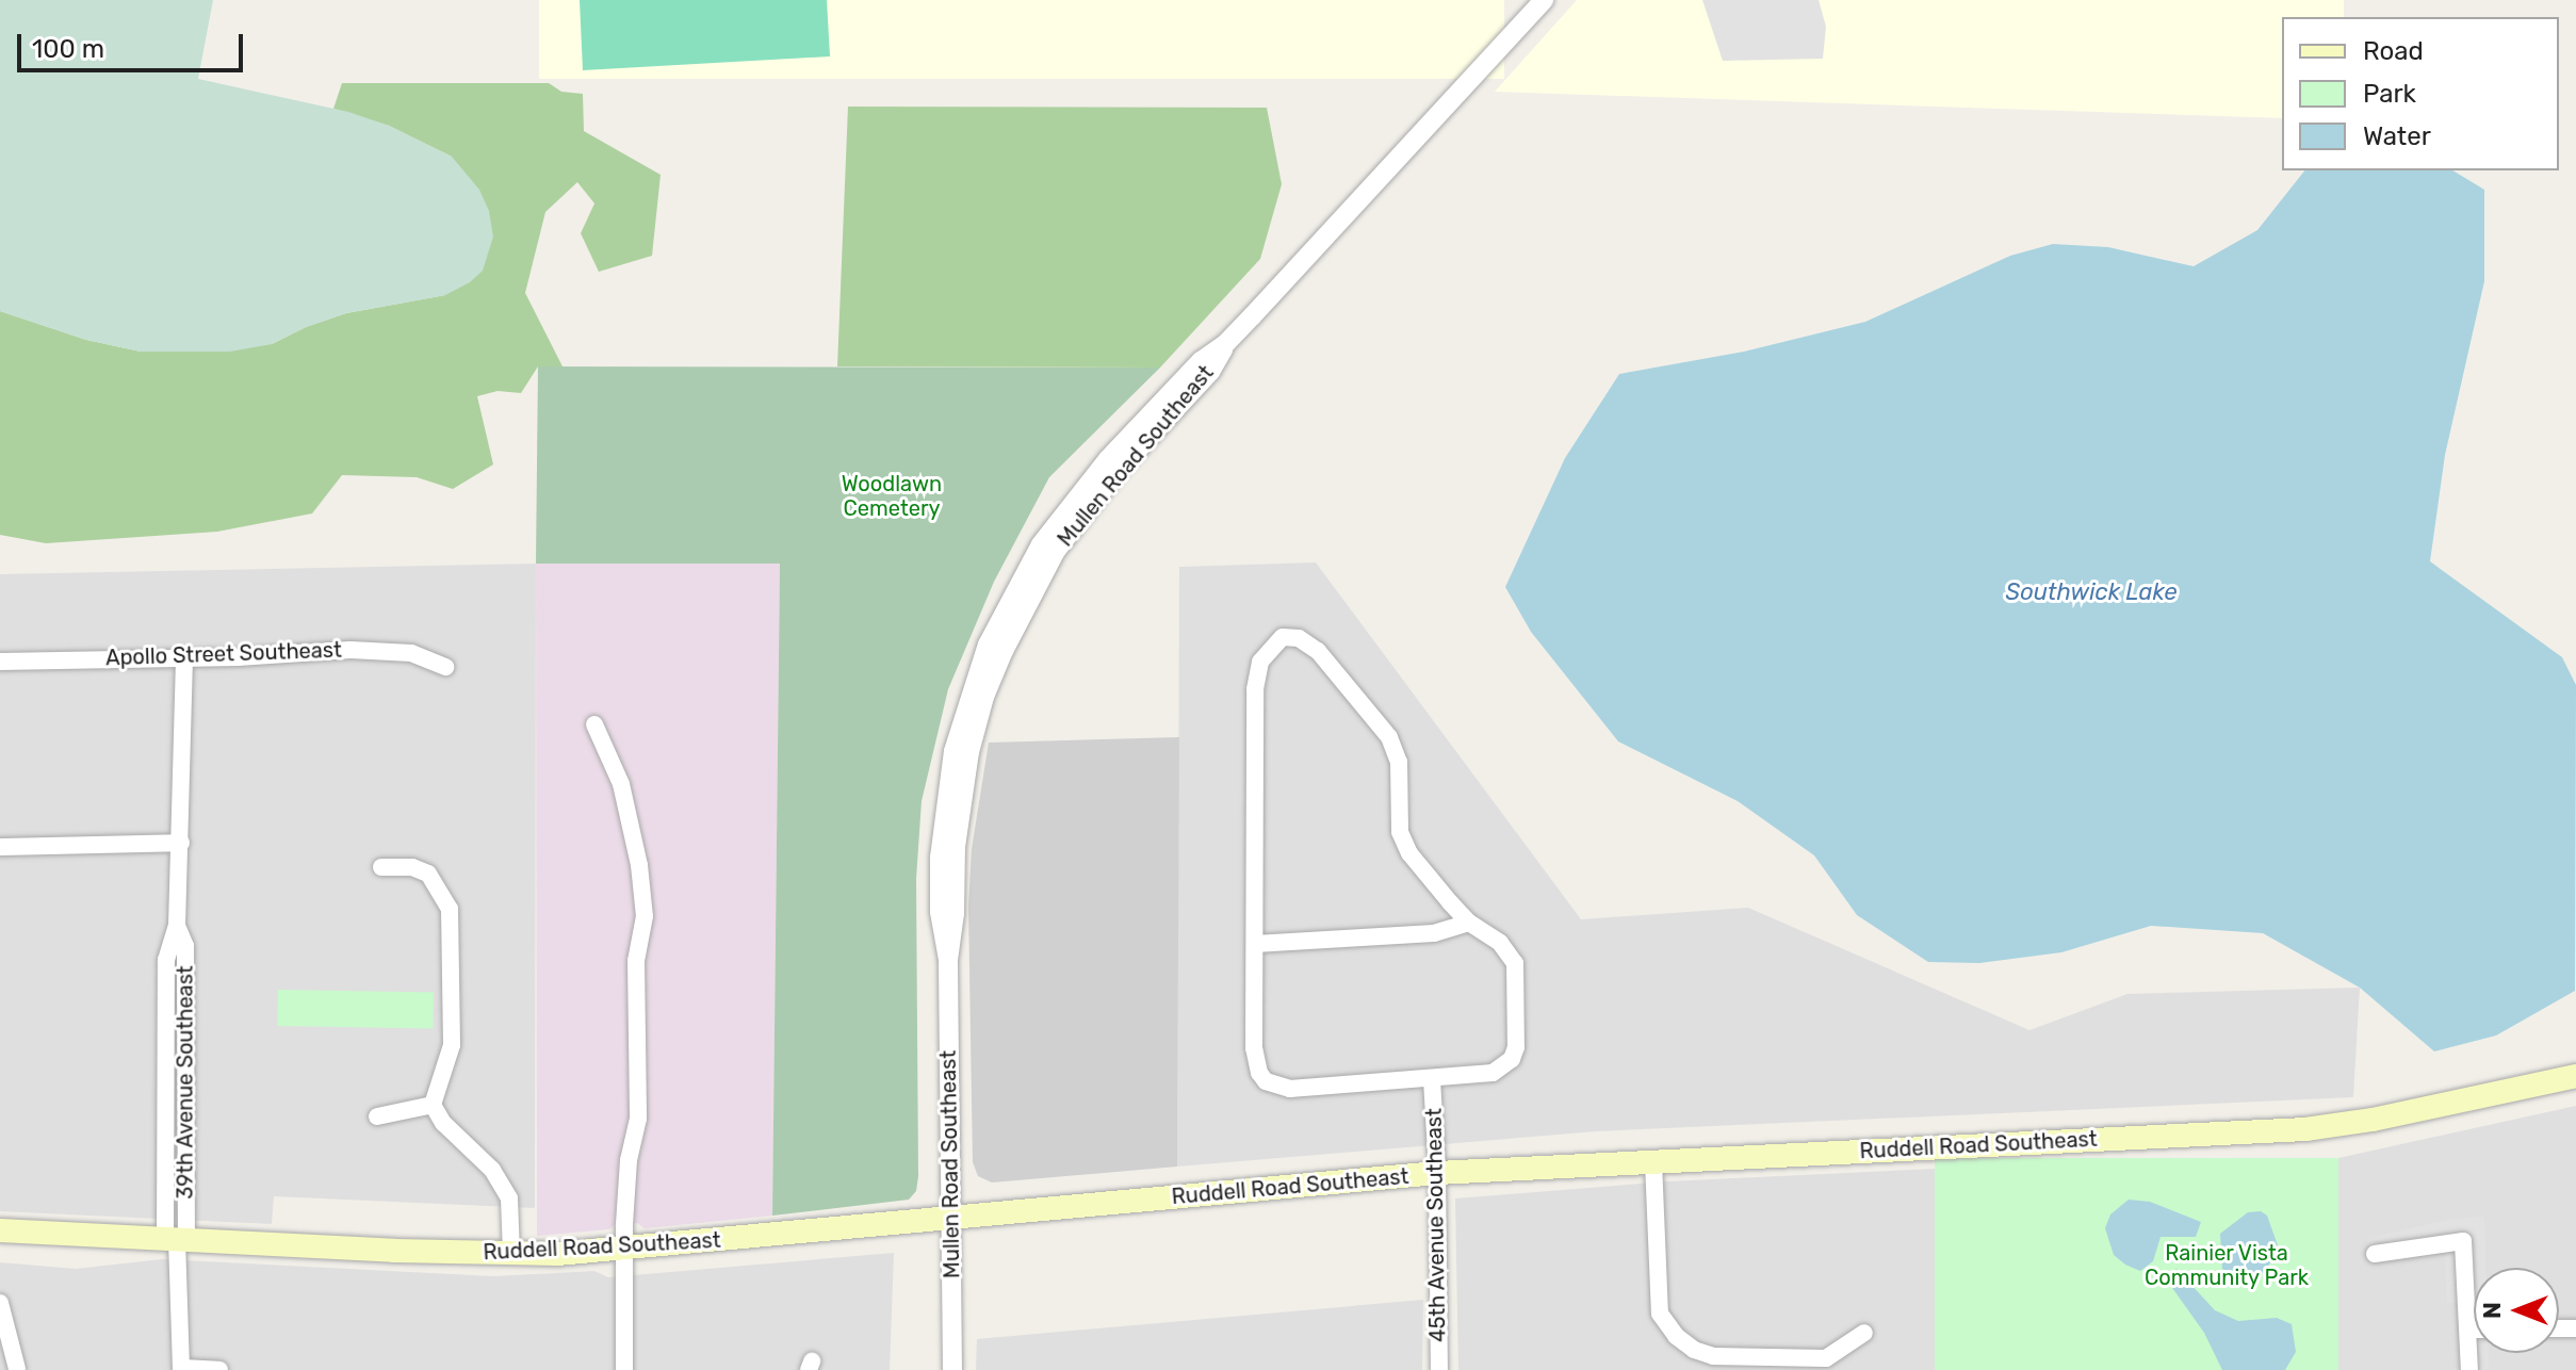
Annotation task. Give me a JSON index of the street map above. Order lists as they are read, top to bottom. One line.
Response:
{"streets":{"main road":["Ruddell Road Southeast"],"street":["Mullen Road Southeast","Apollo Street Southeast","39th Avenue Southeast","45th Avenue Southeast"]},"crossings":[["Mullen Road Southeast","Ruddell Road Southeast"],["Apollo Street Southeast","39th Avenue Southeast"],["39th Avenue Southeast","Ruddell Road Southeast"],["Ruddell Road Southeast","45th Avenue Southeast"]],"water":["Southwick Lake"],"parks":["Woodlawn Cemetery","Rainier Vista Community Park"],"legend":["Road","Park","Water"],"scale_bar":"100 m","north":"left"}
